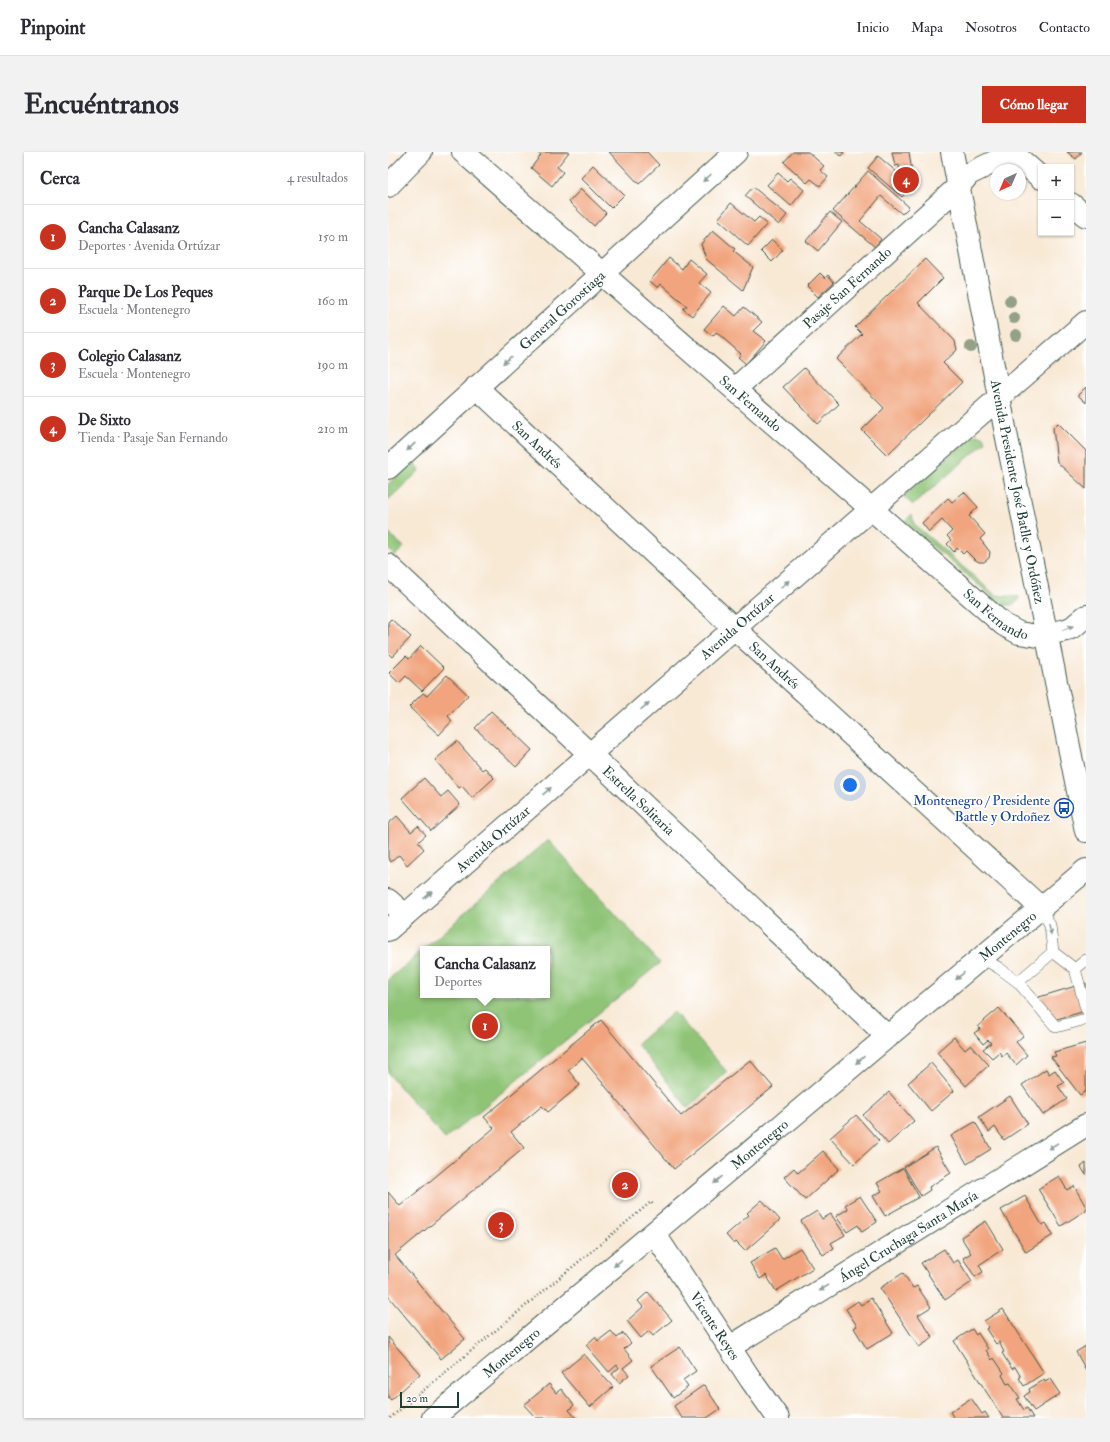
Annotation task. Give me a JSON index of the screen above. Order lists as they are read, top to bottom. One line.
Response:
{"streets":{"street":["Pasaje San Fernando","General Gorostiaga","San Fernando","San Andrés","Avenida Presidente José Batlle y Ordóñez","Avenida Ortúzar","Estrella Solitaria","Montenegro","Ángel Cruchaga Santa María","Vicente Reyes"]},"crossings":[["Pasaje San Fernando","San Fernando"],["Pasaje San Fernando","Avenida Presidente José Batlle y Ordóñez"],["General Gorostiaga","San Fernando"],["General Gorostiaga","San Andrés"],["San Fernando","Avenida Presidente José Batlle y Ordóñez"],["San Fernando","Avenida Ortúzar"],["San Andrés","Avenida Ortúzar"],["San Andrés","Montenegro"],["Avenida Presidente José Batlle y Ordóñez","Avenida Ortúzar"],["Avenida Ortúzar","Estrella Solitaria"],["Estrella Solitaria","Montenegro"],["Montenegro","Vicente Reyes"],["Ángel Cruchaga Santa María","Vicente Reyes"]],"one_way":["General Gorostiaga","Avenida Ortúzar","Montenegro","Ángel Cruchaga Santa María"],"places":{"bus stop":["Montenegro / Presidente Battle y Ordoñez"]},"scale_bar":"20 m","north":"bottom left","page":{"header":"Pinpoint","nav":["Inicio","Mapa","Nosotros","Contacto"],"buttons":"Cómo llegar","title":"Encuéntranos","heading":["Cerca","4 resultados"],"map_buttons":["+","−"],"pins":["4","1","2","3"],"list":[{"mark":"1","name":"Cancha Calasanz","note":"Deportes · Avenida Ortúzar","value":"150 m"},{"mark":"2","name":"Parque De Los Peques","note":"Escuela · Montenegro","value":"160 m"},{"mark":"3","name":"Colegio Calasanz","note":"Escuela · Montenegro","value":"190 m"},{"mark":"4","name":"De Sixto","note":"Tienda · Pasaje San Fernando","value":"210 m"}],"popup":["Cancha Calasanz","Deportes"],"scale":"20 m"}}
